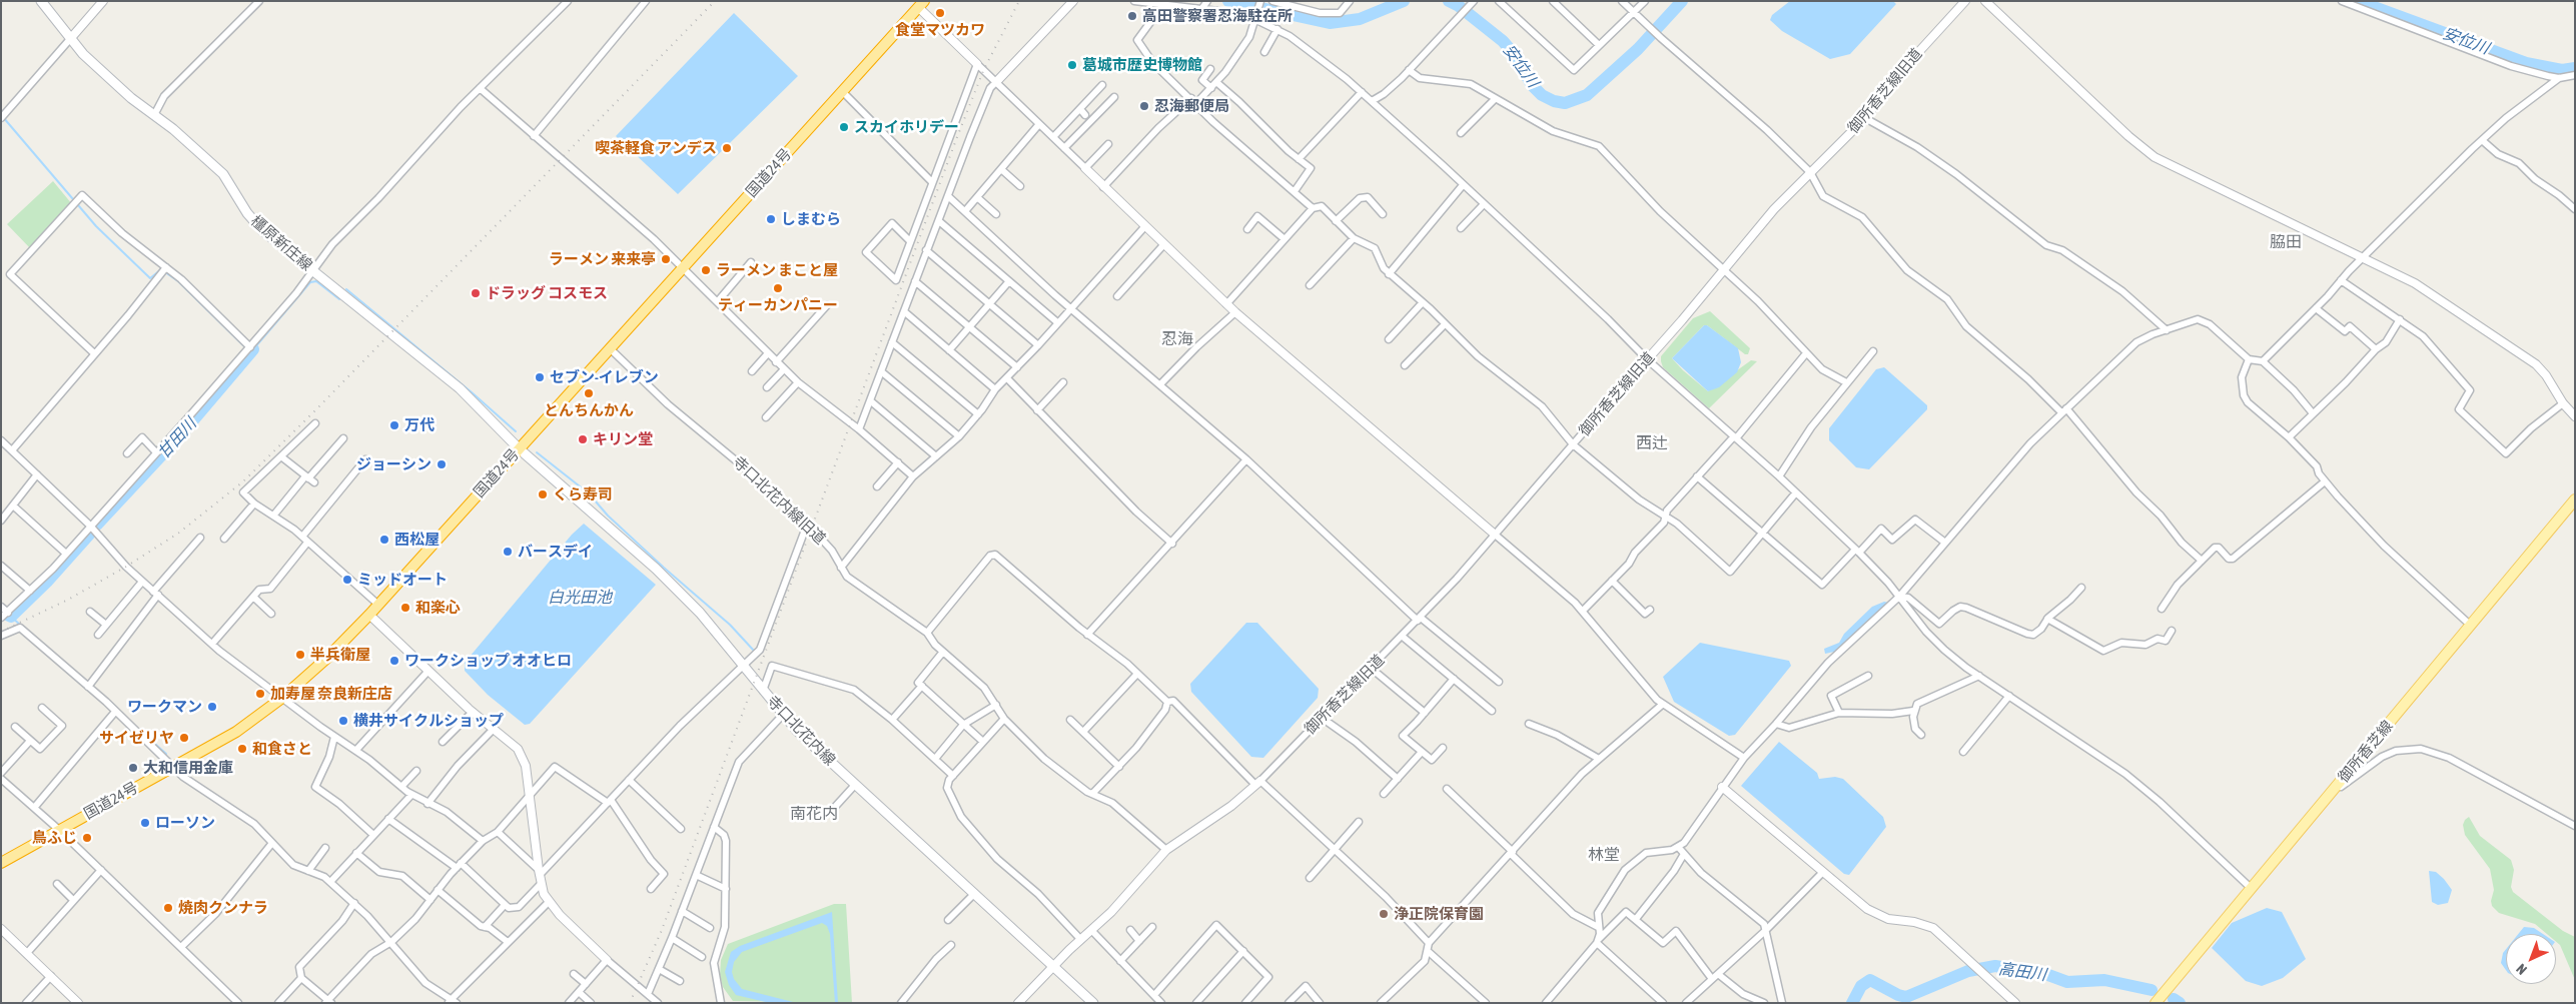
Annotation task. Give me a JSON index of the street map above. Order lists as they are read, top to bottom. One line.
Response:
{"streets":{"highway":["国道24号"],"main road":["橿原新庄線","寺口北花内線","御所香芝線"],"street":["御所香芝線旧道","寺口北花内線旧道"]},"crossings":[["国道24号","橿原新庄線"],["国道24号","寺口北花内線旧道"],["国道24号","寺口北花内線"],["橿原新庄線","寺口北花内線"]],"districts":["脇田","忍海","西辻","南花内","林堂"],"water":["安位川","甘田川","白光田池","高田川"],"places":["食堂マツカワ","高田警察署忍海駐在所","葛城市歴史博物館","忍海郵便局","スカイホリデー","喫茶軽食 アンデス","しまむら","ラーメン 来来亭","ラーメン まこと屋","ティーカンパニー","ドラッグ コスモス","セブン-イレブン","とんちんかん","万代","キリン堂","ジョーシン","くら寿司","西松屋","バースデイ","ミッドオート","和楽心","半兵衛屋","ワークショップ オオヒロ","加寿屋 奈良新庄店","ワークマン","横井サイクルショップ","サイゼリヤ","和食さと","大和信用金庫","ローソン","鳥ふじ","焼肉クンナラ","浄正院保育園"],"north":"bottom left"}
